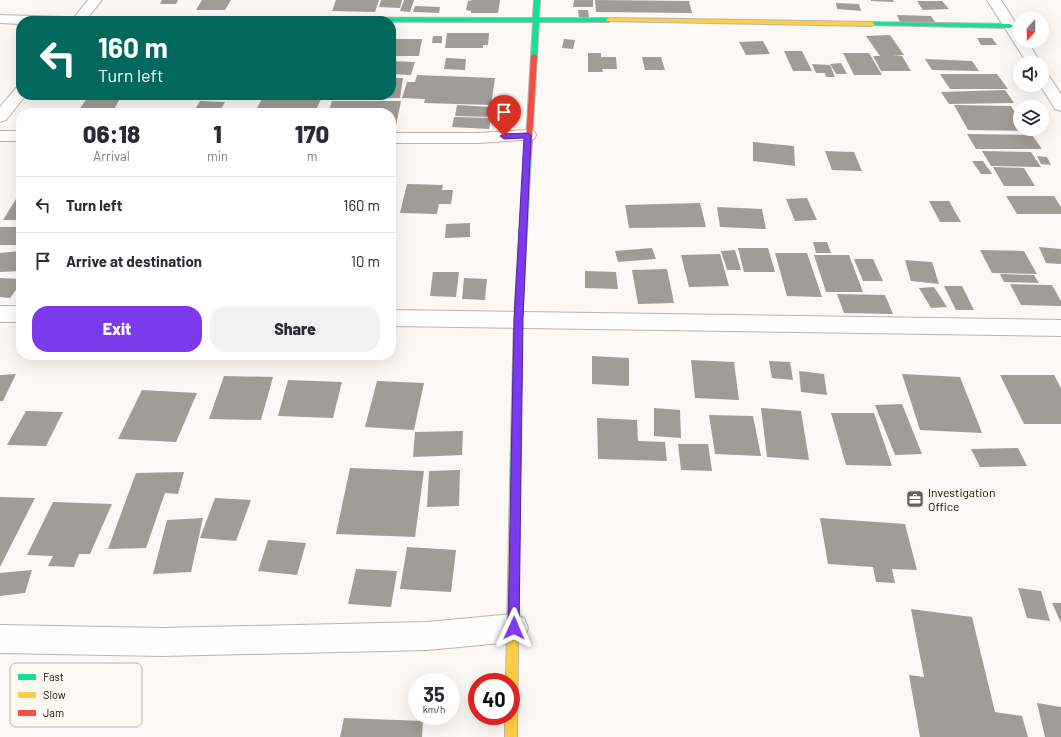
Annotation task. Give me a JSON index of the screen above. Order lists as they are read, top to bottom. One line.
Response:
{"places":{"office":["Investigation Office"]},"legend":["Fast","Slow","Jam"],"north":"bottom","page":{"turn":["160 m","Turn left"],"eta":["06:18","Arrival","1","min","170","m"],"list":[{"name":"Turn left","value":"160 m"},{"name":"Arrive at destination","value":"10 m"}],"buttons":["Exit","Share"],"speed":"35 km/h","limit":"40"}}
